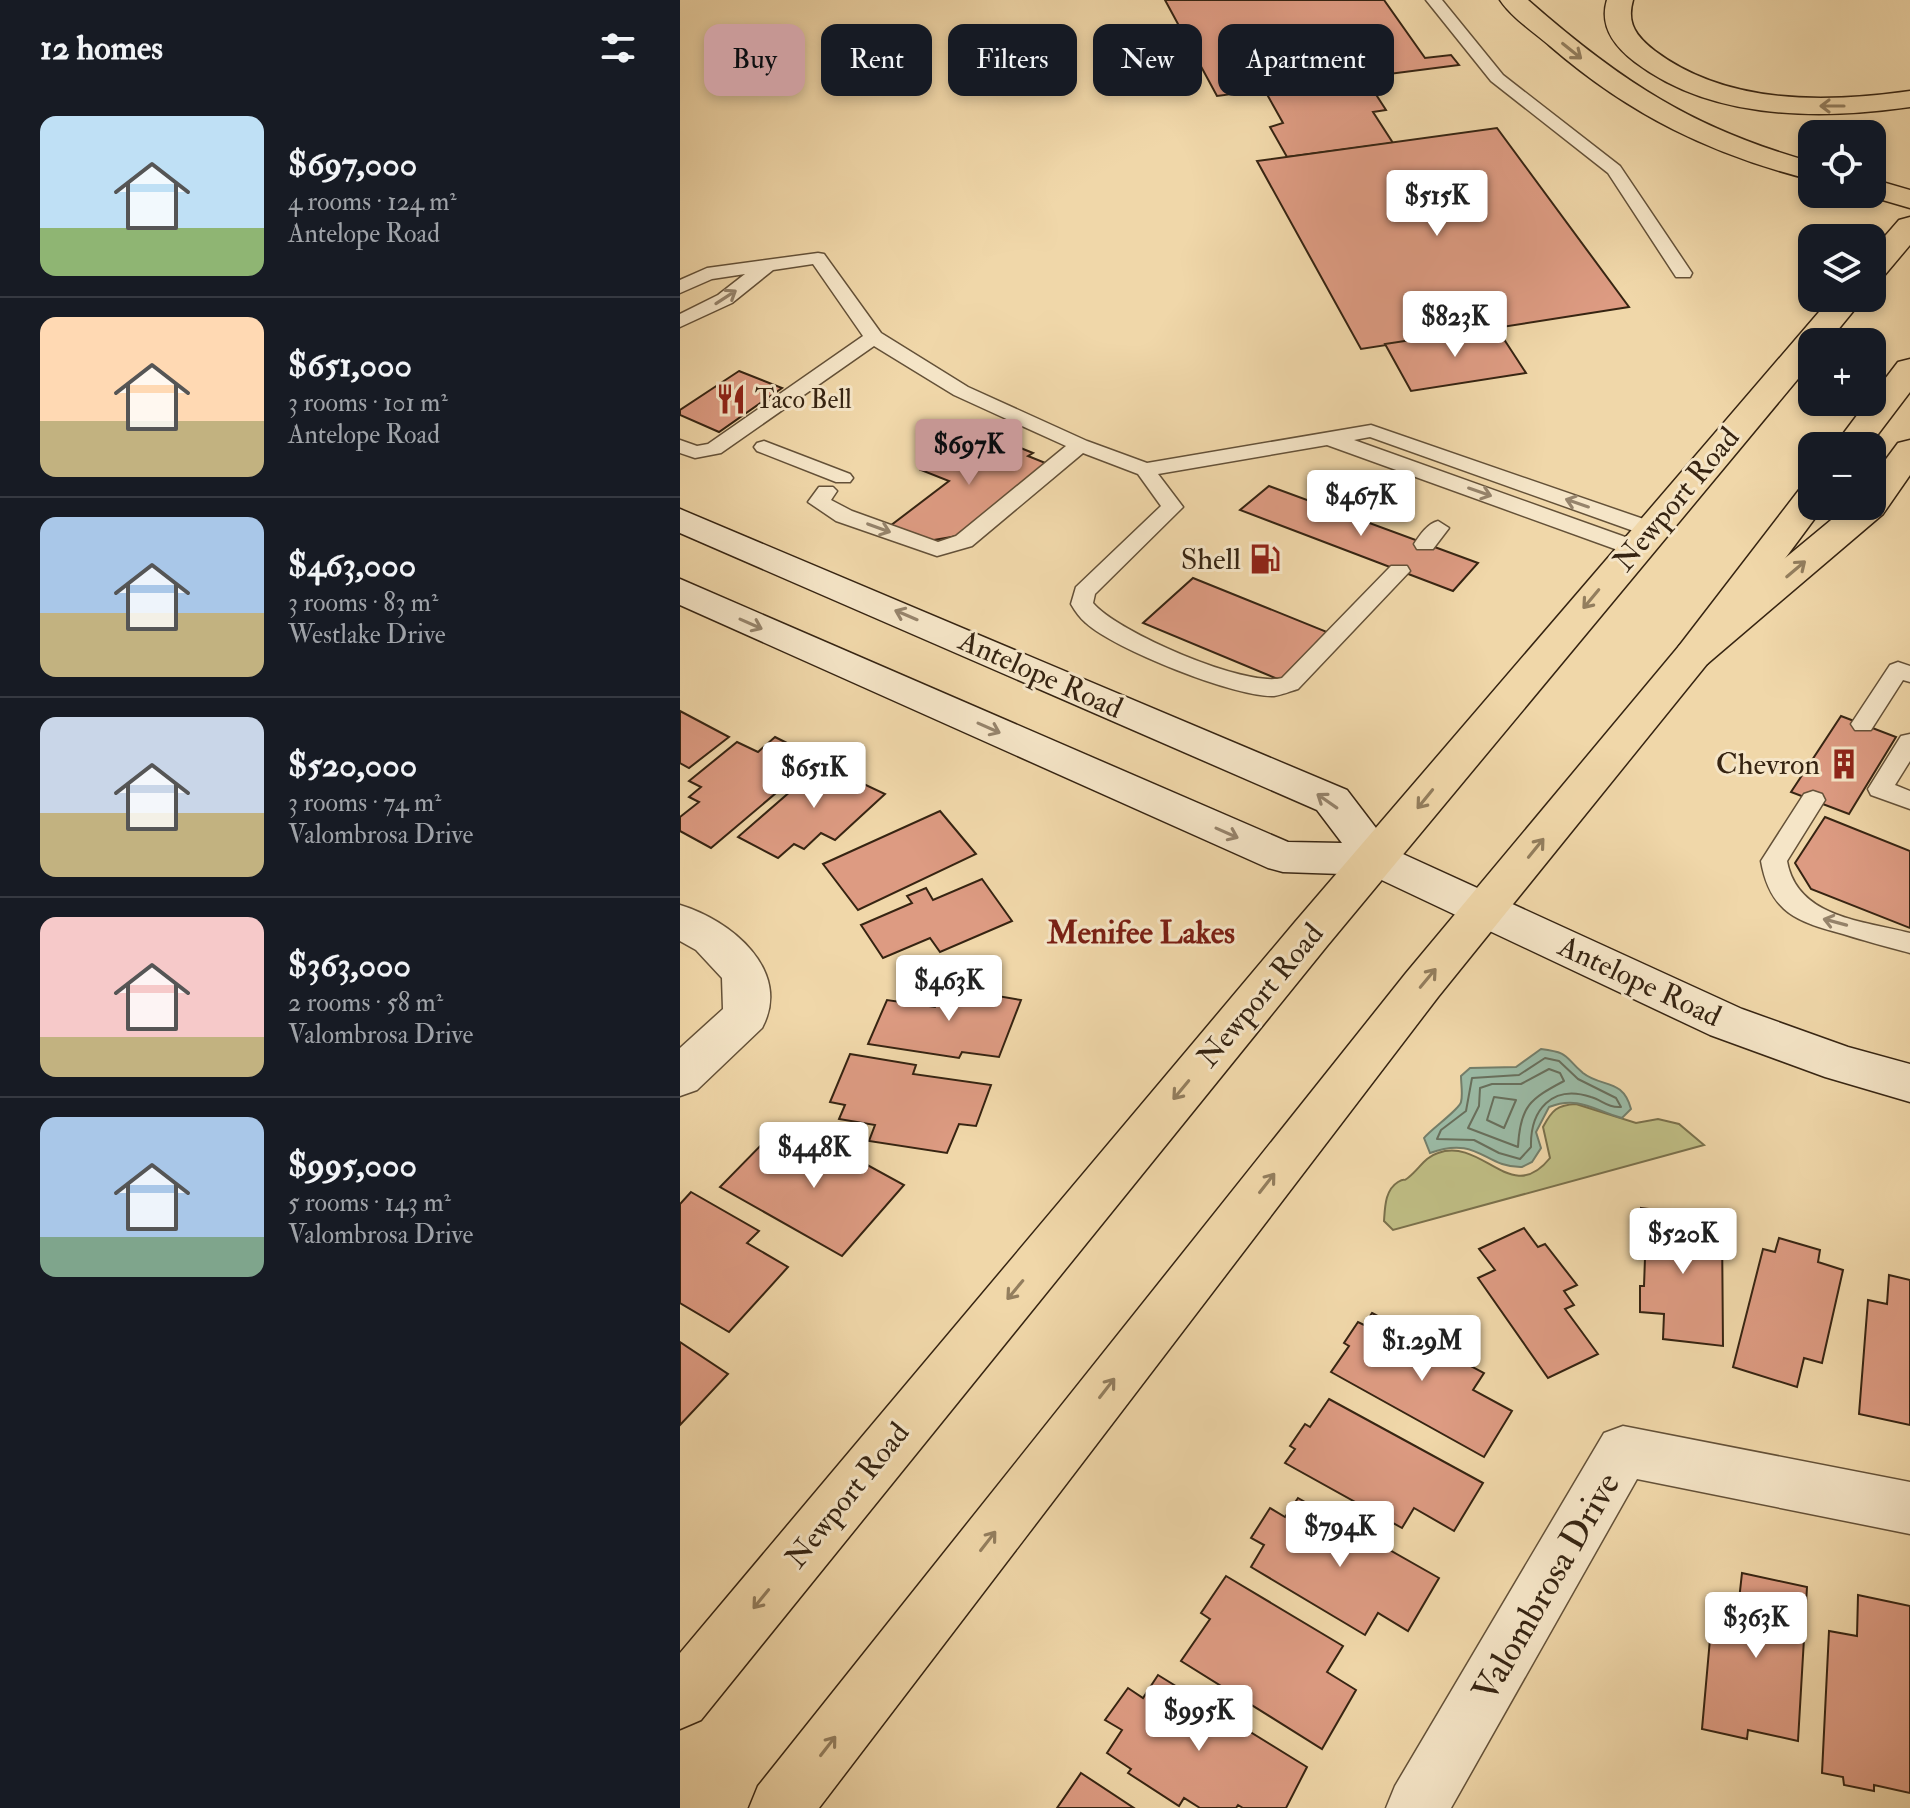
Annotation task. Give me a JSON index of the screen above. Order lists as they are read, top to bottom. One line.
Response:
{"streets":{"main road":["Newport Road","Antelope Road","Valombrosa Drive"]},"crossings":[["Newport Road","Antelope Road"]],"districts":["Menifee Lakes"],"places":{"restaurant":["Taco Bell"],"fuel station":["Shell"],"building":["Chevron"]},"page":{"heading":"12 homes","chip":["Buy","Rent","Filters","New","Apartment"],"list":[{"name":"$697,000","note":"4 rooms · 124 m² · Antelope Road"},{"name":"$651,000","note":"3 rooms · 101 m² · Antelope Road"},{"name":"$463,000","note":"3 rooms · 83 m² · Westlake Drive"},{"name":"$520,000","note":"3 rooms · 74 m² · Valombrosa Drive"},{"name":"$363,000","note":"2 rooms · 58 m² · Valombrosa Drive"},{"name":"$995,000","note":"5 rooms · 143 m² · Valombrosa Drive"}],"map_buttons":["+","−"],"price":["$515K","$823K","$697K","$467K","$651K","$463K","$448K","$520K","$1.29M","$794K","$363K","$995K"]}}
